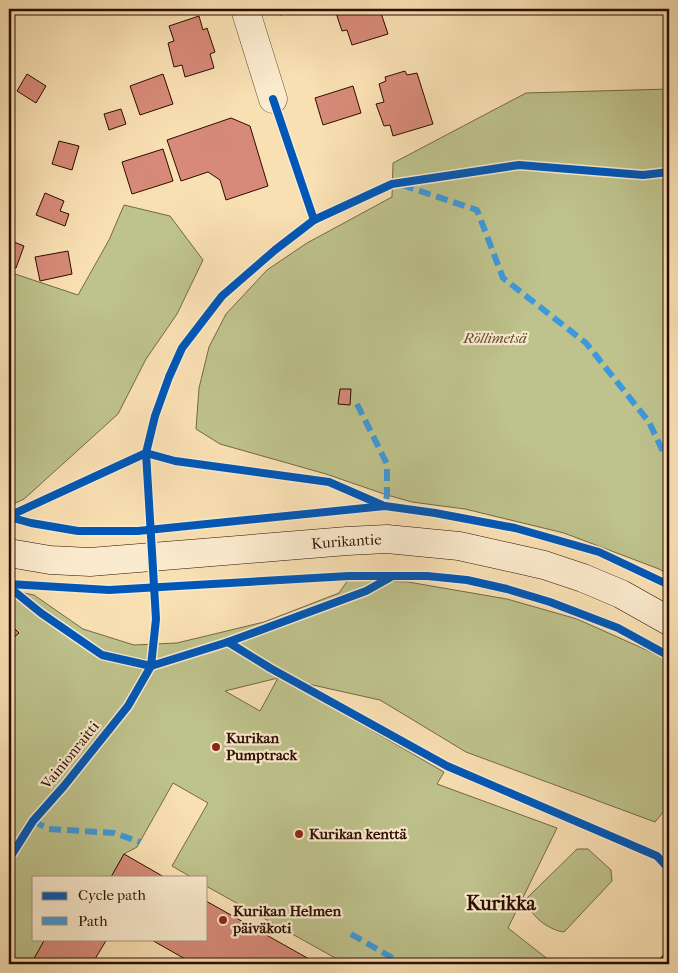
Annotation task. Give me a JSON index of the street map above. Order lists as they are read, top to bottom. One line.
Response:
{"streets":{"main road":["Kurikantie"],"cycle path":["Vainionraitti"]},"districts":["Kurikka"],"parks":["Röllimetsä"],"places":["Kurikan Pumptrack","Kurikan kenttä","Kurikan Helmen päiväkoti"],"legend":["Cycle path","Path"]}
